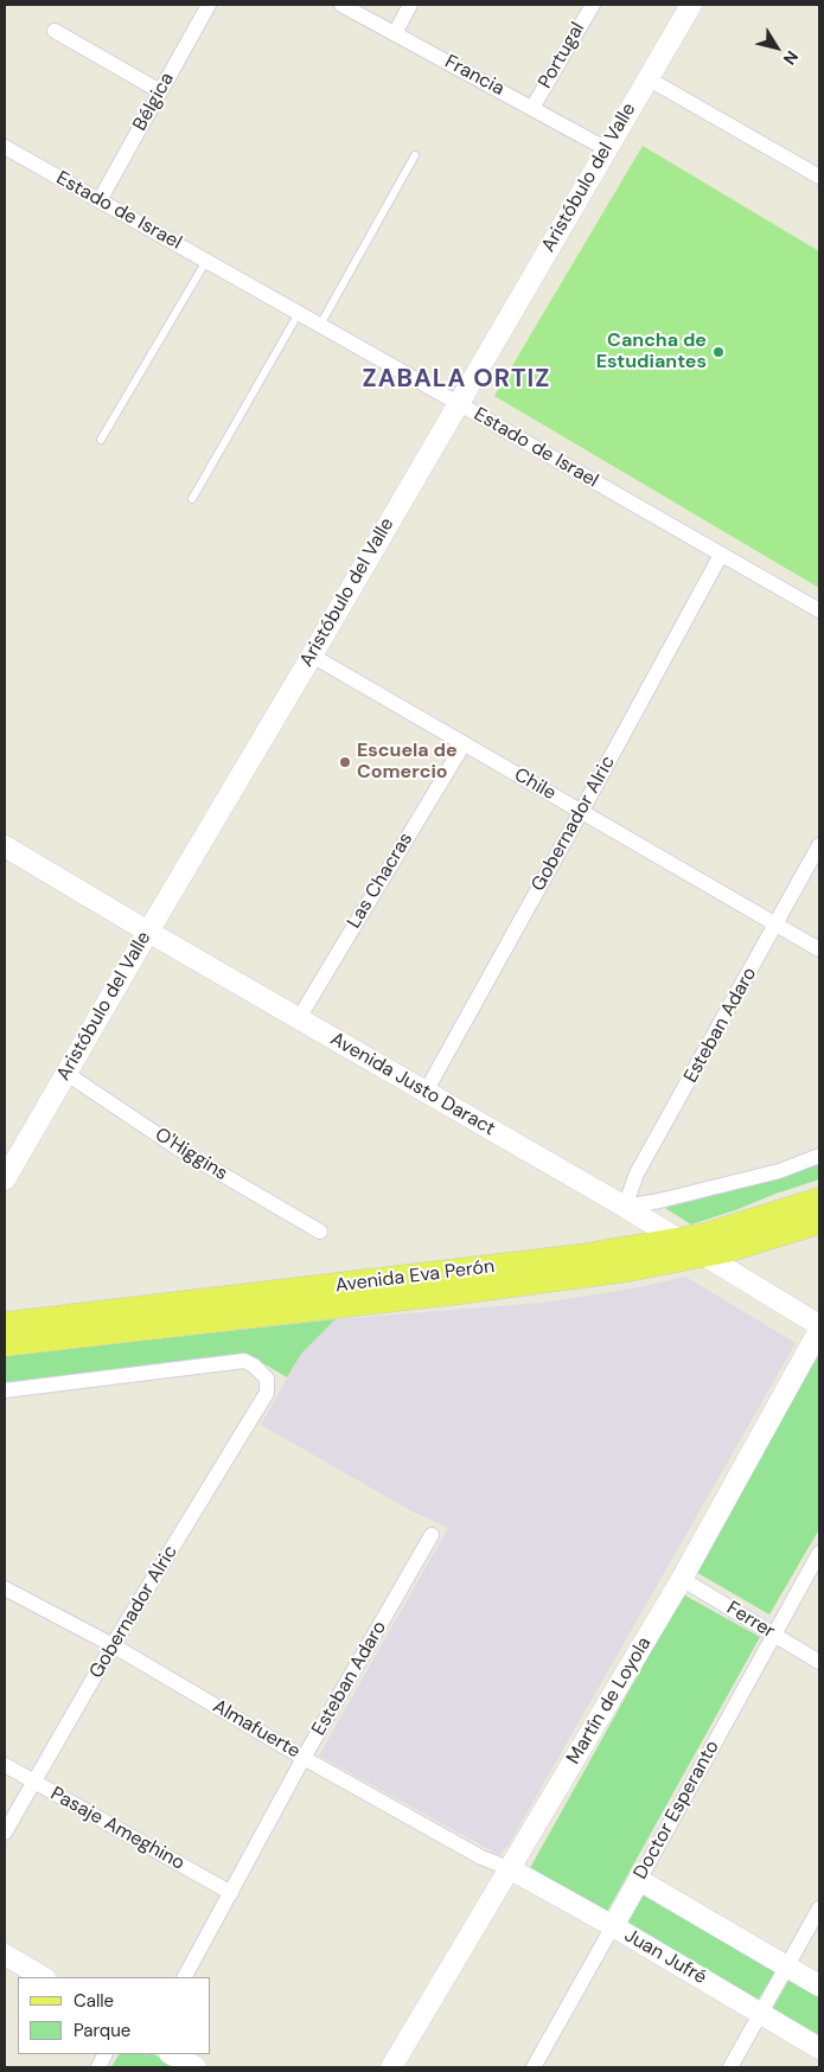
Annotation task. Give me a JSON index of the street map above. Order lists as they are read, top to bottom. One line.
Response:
{"streets":{"main road":["Aristóbulo del Valle","Avenida Justo Daract","Avenida Eva Perón","Martín de Loyola","Doctor Esperanto","Juan Jufré"],"street":["Portugal","Francia","Bélgica","Estado de Israel","Chile","Gobernador Alric","Las Chacras","Esteban Adaro","O'Higgins","Ferrer","Almafuerte","Pasaje Ameghino"]},"crossings":[["Portugal","Francia"],["Francia","Aristóbulo del Valle"],["Bélgica","Estado de Israel"],["Aristóbulo del Valle","Estado de Israel"],["Aristóbulo del Valle","Chile"],["Aristóbulo del Valle","Avenida Justo Daract"],["Aristóbulo del Valle","O'Higgins"],["Estado de Israel","Gobernador Alric"],["Chile","Gobernador Alric"],["Chile","Las Chacras"],["Chile","Esteban Adaro"],["Gobernador Alric","Avenida Justo Daract"],["Gobernador Alric","Almafuerte"],["Gobernador Alric","Pasaje Ameghino"],["Las Chacras","Avenida Justo Daract"],["Esteban Adaro","Avenida Justo Daract"],["Esteban Adaro","Almafuerte"],["Esteban Adaro","Pasaje Ameghino"],["Avenida Justo Daract","Avenida Eva Perón"],["Ferrer","Martín de Loyola"],["Ferrer","Doctor Esperanto"],["Martín de Loyola","Almafuerte"],["Martín de Loyola","Juan Jufré"],["Almafuerte","Juan Jufré"],["Doctor Esperanto","Juan Jufré"]],"districts":["ZABALA ORTIZ"],"places":["Cancha de Estudiantes","Escuela de Comercio"],"legend":["Calle","Parque"],"north":"bottom right"}
